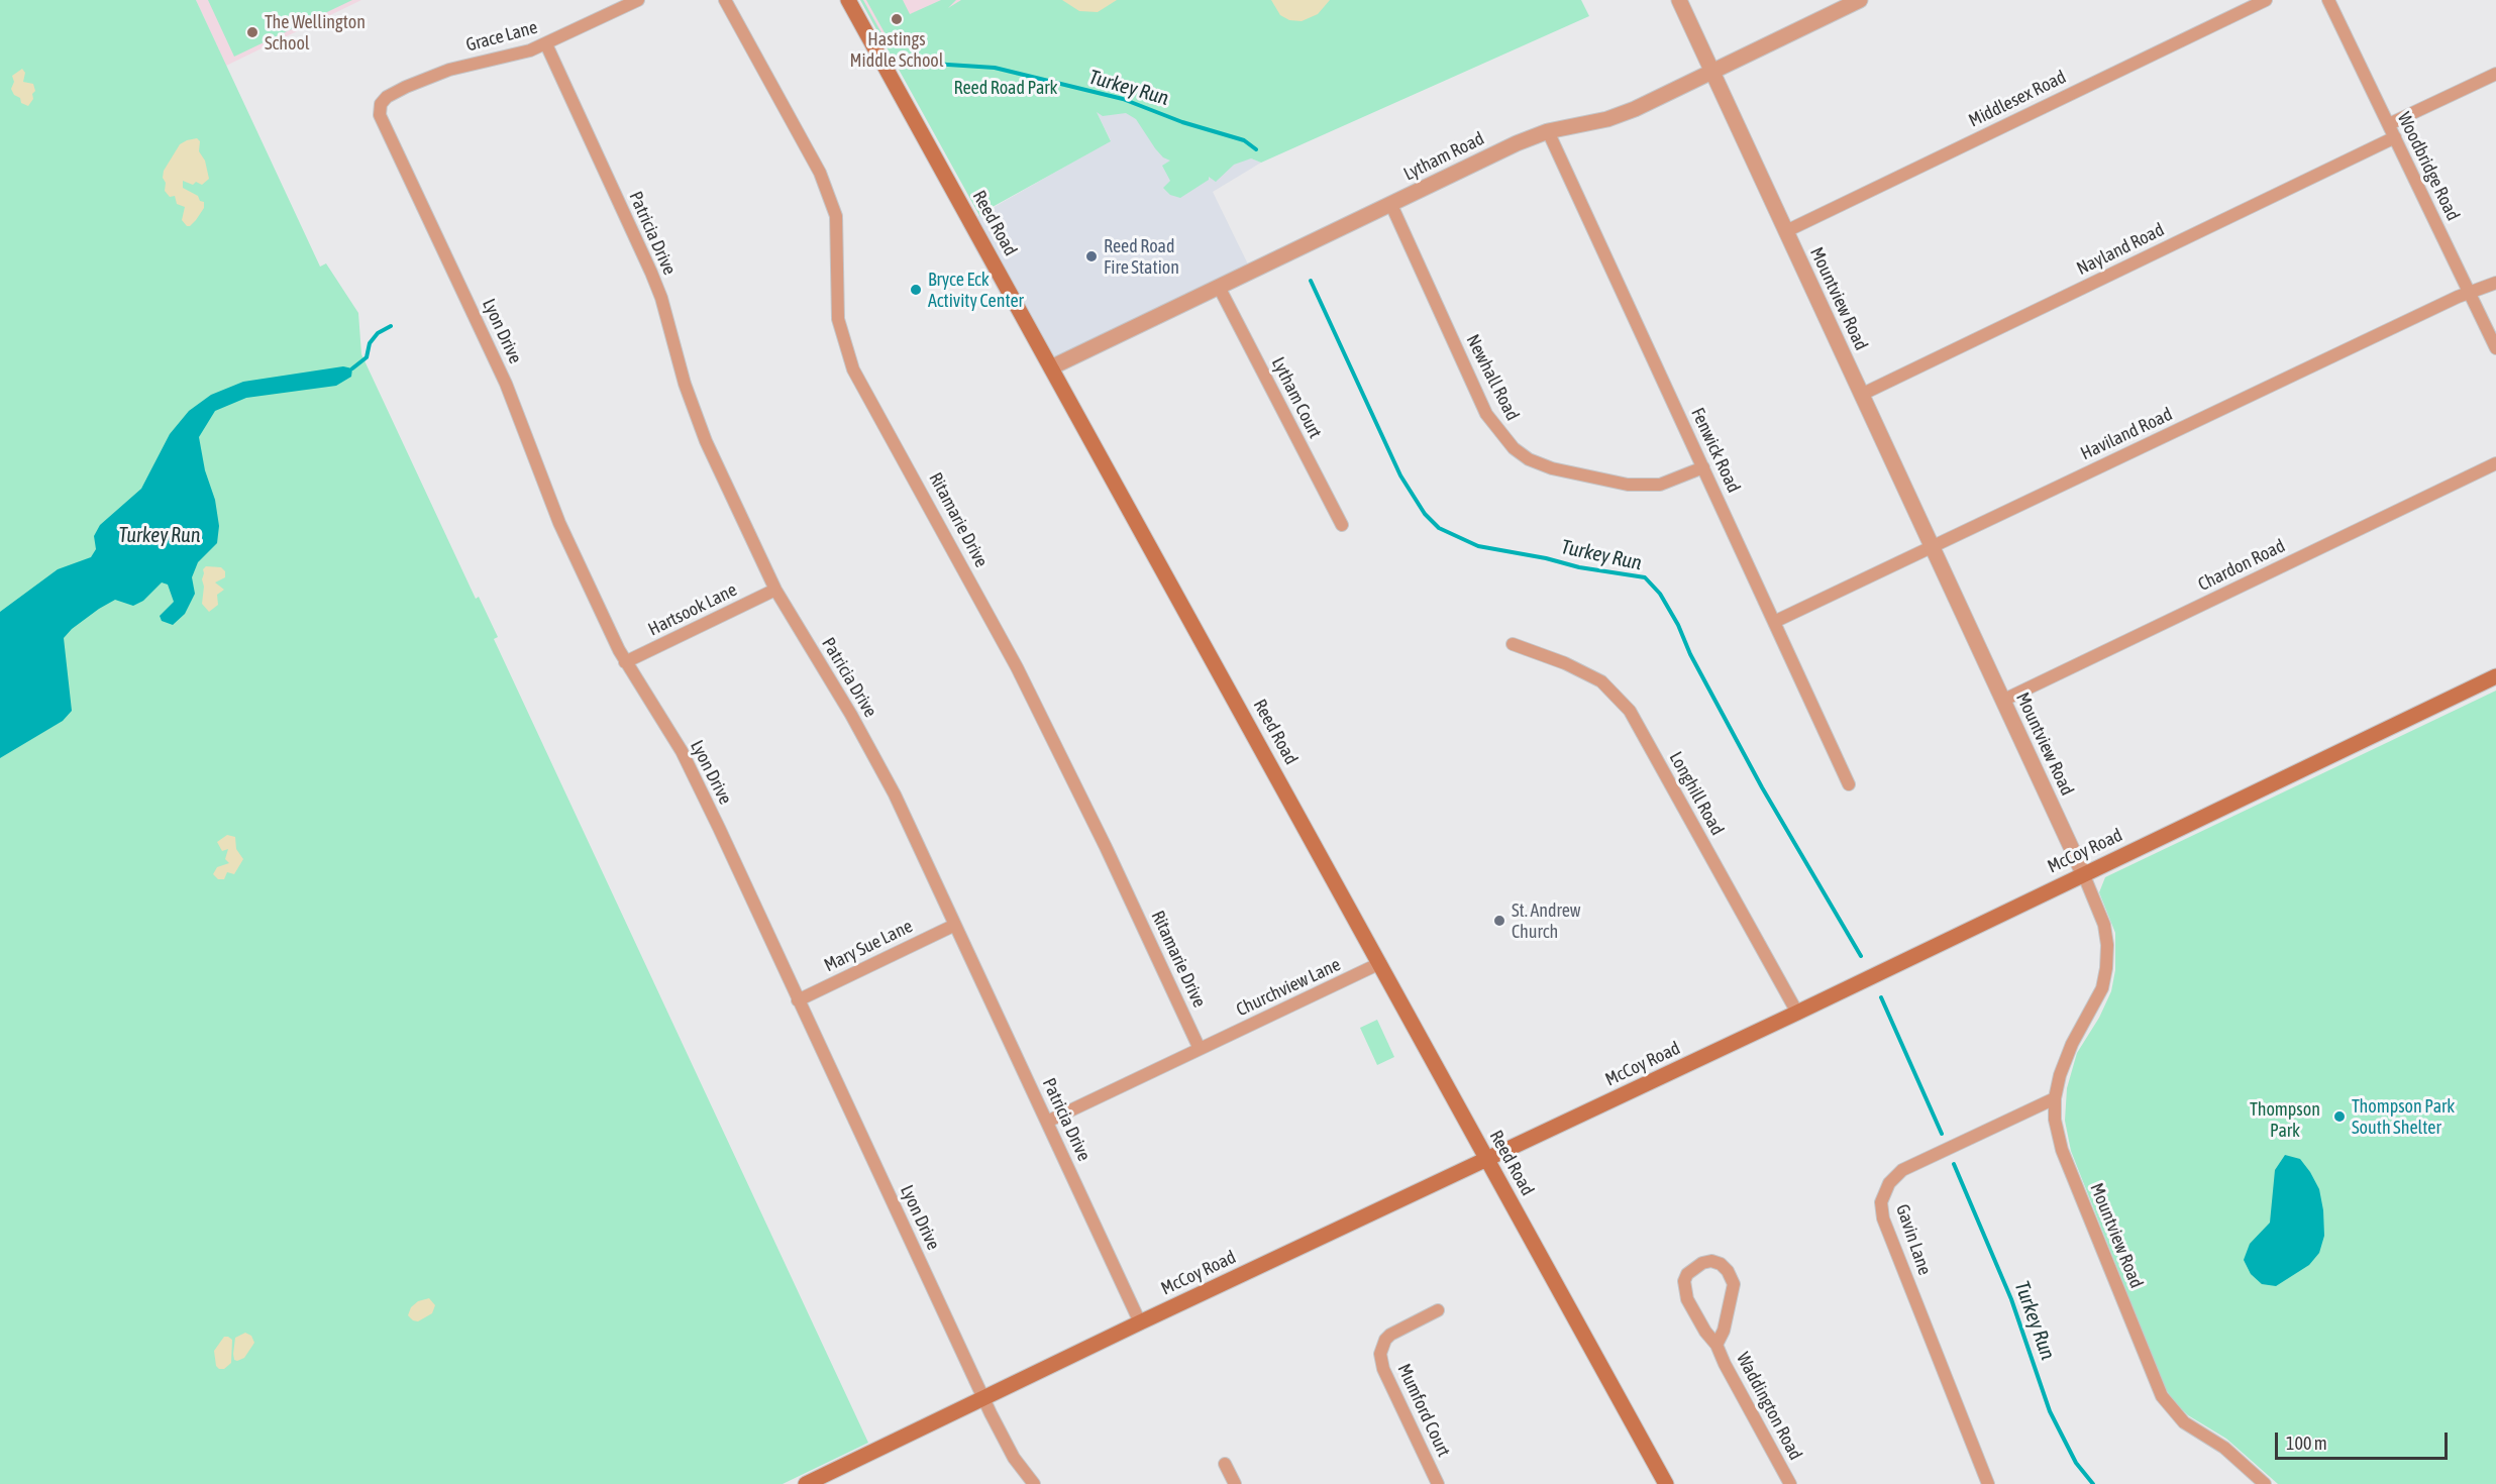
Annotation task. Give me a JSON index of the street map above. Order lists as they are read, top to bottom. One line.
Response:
{"streets":{"main road":["Reed Road","McCoy Road"],"street":["Grace Lane","Middlesex Road","Lytham Road","Woodbridge Road","Patricia Drive","Nayland Road","Mountview Road","Lyon Drive","Newhall Road","Lytham Court","Haviland Road","Fenwick Road","Ritamarie Drive","Chardon Road","Hartsook Lane","Longhill Road","Mary Sue Lane","Churchview Lane","Gavin Lane","Waddington Road","Mumford Court"]},"crossings":[["Grace Lane","Patricia Drive"],["Grace Lane","Lyon Drive"],["Middlesex Road","Mountview Road"],["Lytham Road","Reed Road"],["Lytham Road","Mountview Road"],["Lytham Road","Newhall Road"],["Lytham Road","Lytham Court"],["Lytham Road","Fenwick Road"],["Woodbridge Road","Nayland Road"],["Woodbridge Road","Haviland Road"],["Reed Road","McCoy Road"],["Reed Road","Churchview Lane"],["Patricia Drive","Hartsook Lane"],["Patricia Drive","McCoy Road"],["Patricia Drive","Mary Sue Lane"],["Patricia Drive","Churchview Lane"],["Nayland Road","Mountview Road"],["Mountview Road","Haviland Road"],["Mountview Road","Chardon Road"],["Mountview Road","McCoy Road"],["Mountview Road","Gavin Lane"],["Lyon Drive","Hartsook Lane"],["Lyon Drive","McCoy Road"],["Lyon Drive","Mary Sue Lane"],["Newhall Road","Fenwick Road"],["Haviland Road","Fenwick Road"],["Ritamarie Drive","Churchview Lane"],["Longhill Road","McCoy Road"]],"water":["Turkey Run"],"parks":["Reed Road Park","Thompson Park"],"places":["Hastings Middle School","The Wellington School","Reed Road Fire Station","Bryce Eck Activity Center","St. Andrew Church","Thompson Park South Shelter"],"scale_bar":"100 m"}
